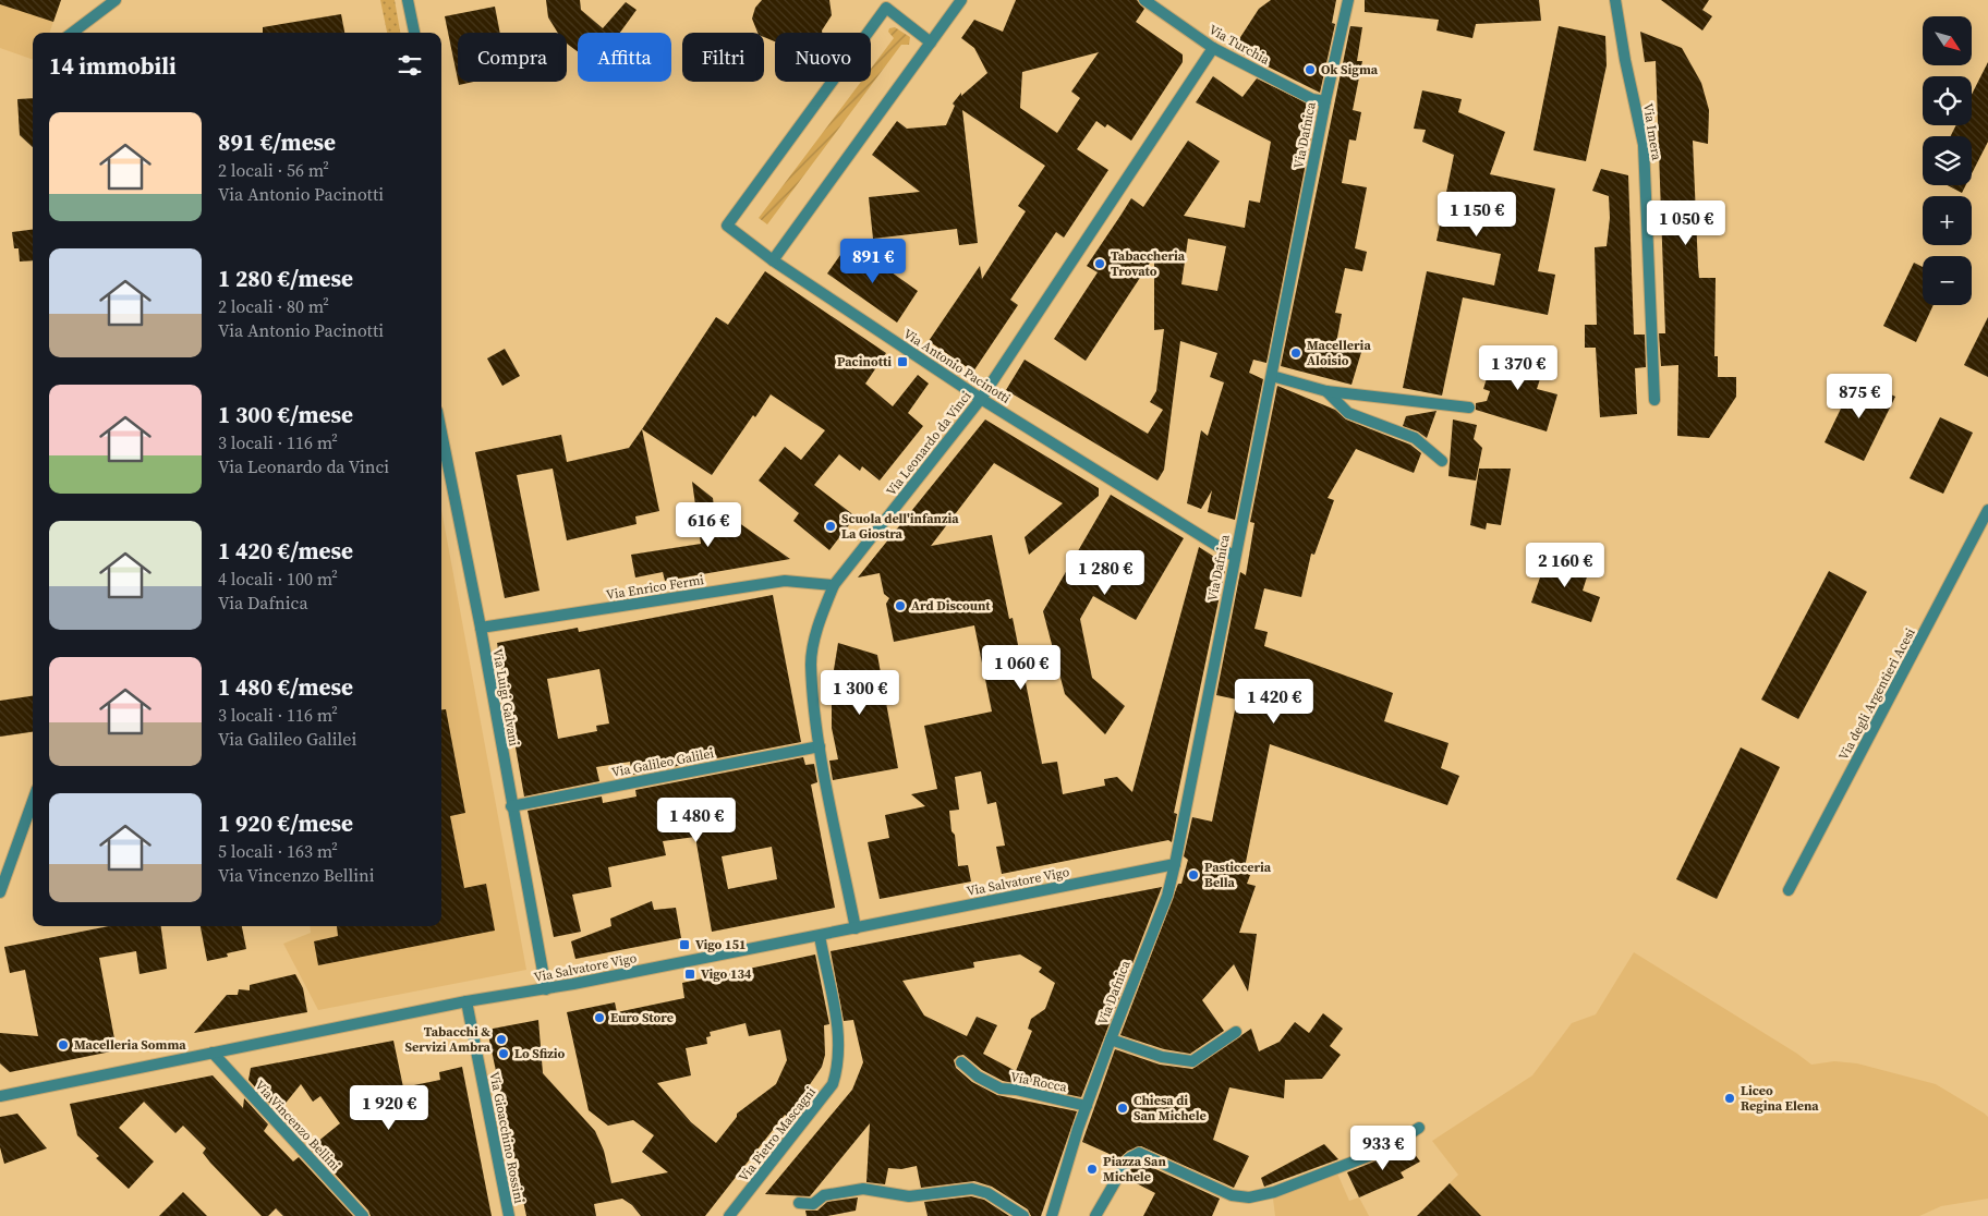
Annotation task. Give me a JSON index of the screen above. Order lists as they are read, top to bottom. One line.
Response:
{"streets":{"street":["Via Turchia","Via Imera","Via Dafnica","Via Antonio Pacinotti","Via Leonardo da Vinci","Via Enrico Fermi","Via degli Argentieri Acesi","Via Luigi Galvani","Via Galileo Galilei","Via Salvatore Vigo","Via Rocca","Via Vincenzo Bellini","Via Pietro Mascagni","Via Gioacchino Rossini"]},"crossings":[["Via Turchia","Via Dafnica"],["Via Turchia","Via Leonardo da Vinci"],["Via Dafnica","Via Antonio Pacinotti"],["Via Dafnica","Via Salvatore Vigo"],["Via Dafnica","Via Rocca"],["Via Antonio Pacinotti","Via Leonardo da Vinci"],["Via Leonardo da Vinci","Via Enrico Fermi"],["Via Leonardo da Vinci","Via Galileo Galilei"],["Via Leonardo da Vinci","Via Salvatore Vigo"],["Via Enrico Fermi","Via Luigi Galvani"],["Via Luigi Galvani","Via Galileo Galilei"],["Via Luigi Galvani","Via Salvatore Vigo"],["Via Salvatore Vigo","Via Vincenzo Bellini"],["Via Salvatore Vigo","Via Pietro Mascagni"],["Via Salvatore Vigo","Via Gioacchino Rossini"]],"places":{"other":["Ok Sigma","Tabaccheria Trovato","Macelleria Aloisio","Scuola dell'infanzia La Giostra","Ard Discount","Pasticceria Bella","Euro Store","Tabacchi & Servizi Ambra","Macelleria Somma","Lo Sfizio","Liceo Regina Elena","Chiesa di San Michele","Piazza San Michele"],"transit":["Pacinotti","Vigo 151","Vigo 134"]},"north":"bottom right","page":{"map_buttons":["+","−"],"chip":["Compra","Affitta","Filtri","Nuovo"],"heading":"14 immobili","list":[{"name":"891 €/mese","note":"2 locali · 56 m² · Via Antonio Pacinotti"},{"name":"1 280 €/mese","note":"2 locali · 80 m² · Via Antonio Pacinotti"},{"name":"1 300 €/mese","note":"3 locali · 116 m² · Via Leonardo da Vinci"},{"name":"1 420 €/mese","note":"4 locali · 100 m² · Via Dafnica"},{"name":"1 480 €/mese","note":"3 locali · 116 m² · Via Galileo Galilei"},{"name":"1 920 €/mese","note":"5 locali · 163 m² · Via Vincenzo Bellini"}],"price":["1 150 €","1 050 €","891 €","1 370 €","875 €","616 €","2 160 €","1 280 €","1 060 €","1 300 €","1 420 €","1 480 €","1 920 €","933 €"]}}
